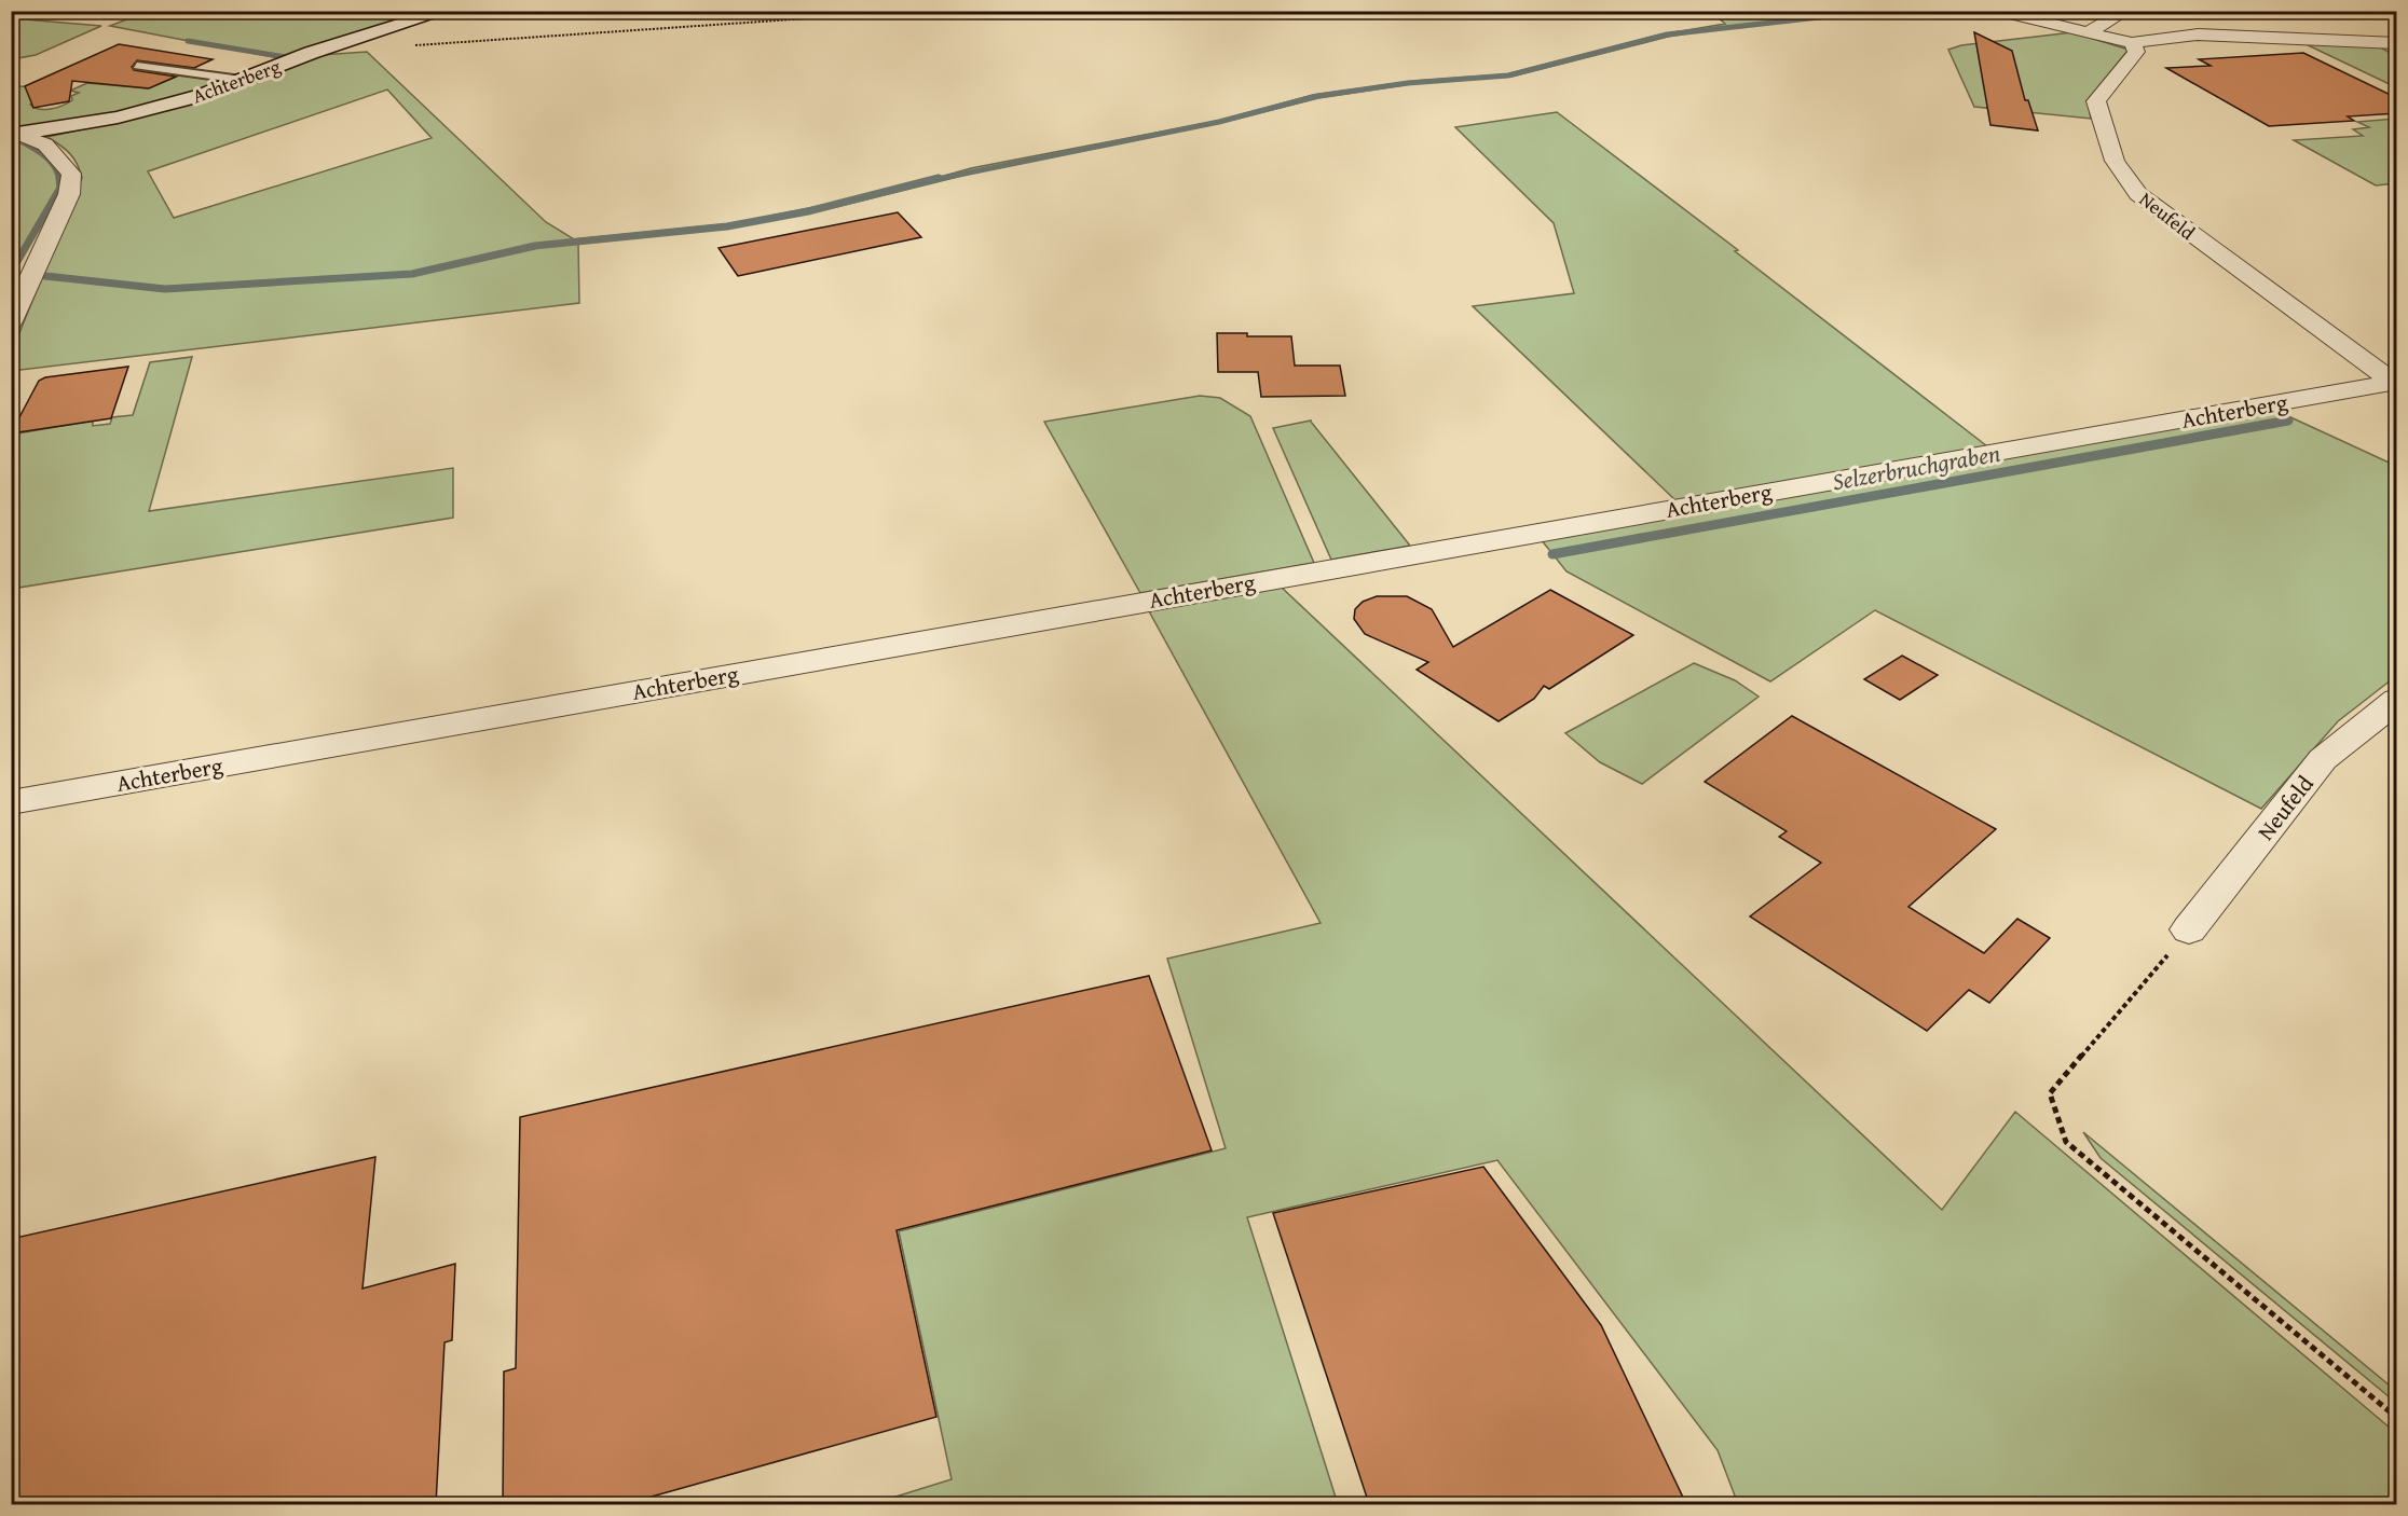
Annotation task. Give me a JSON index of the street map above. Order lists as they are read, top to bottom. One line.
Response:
{"streets":{"street":["Achterberg","Neufeld"]},"crossings":[["Achterberg","Neufeld"]],"water":["Selzerbruchgraben"]}
